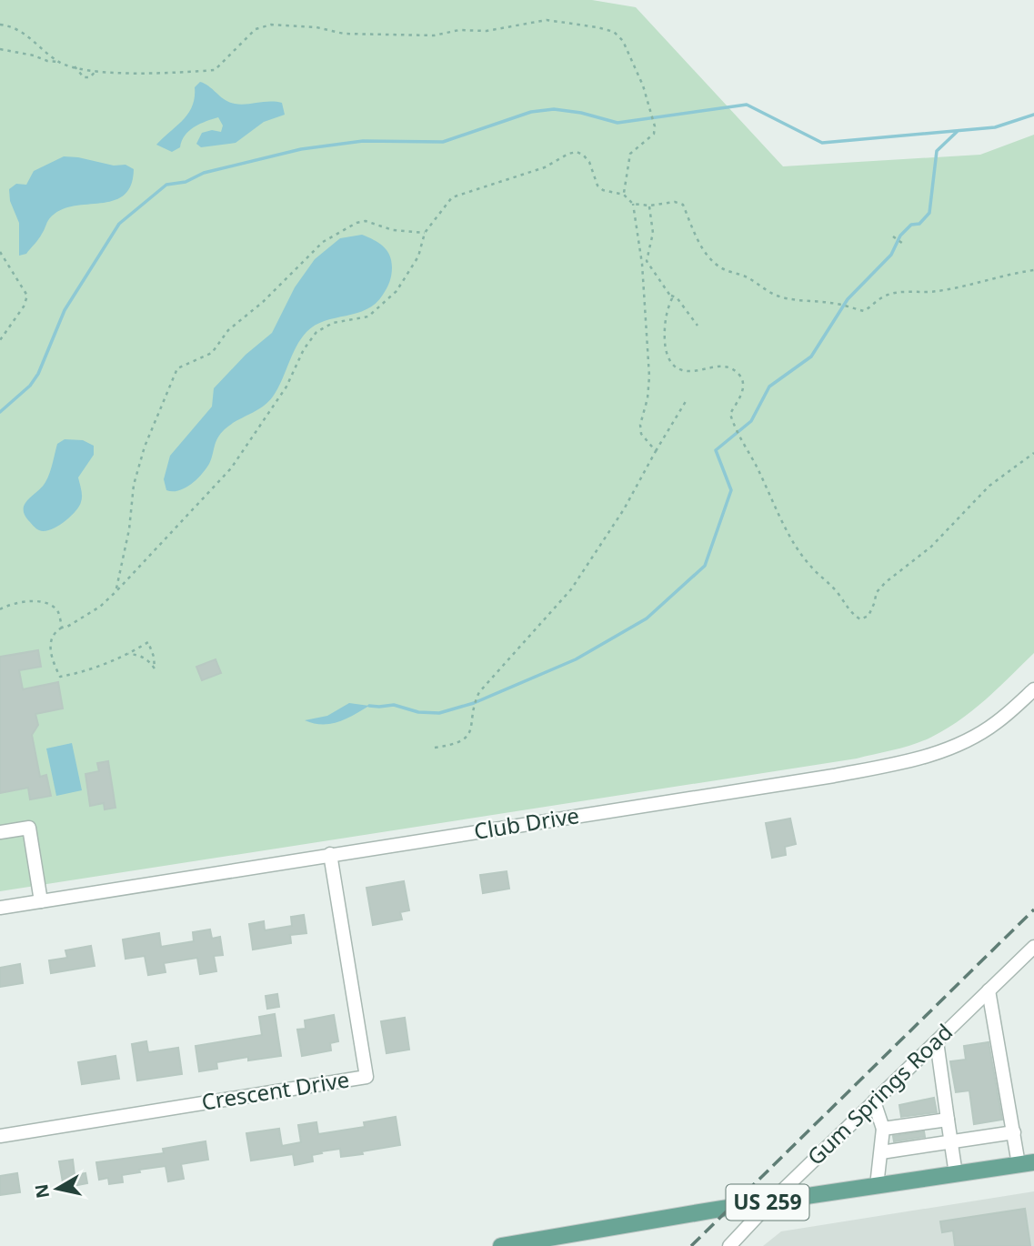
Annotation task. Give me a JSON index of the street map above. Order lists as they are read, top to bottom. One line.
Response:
{"streets":{"main road":["US 259"],"street":["Club Drive","Crescent Drive","Gum Springs Road"]},"crossings":[["Club Drive","Crescent Drive"],["Gum Springs Road","US 259"]],"north":"left"}
